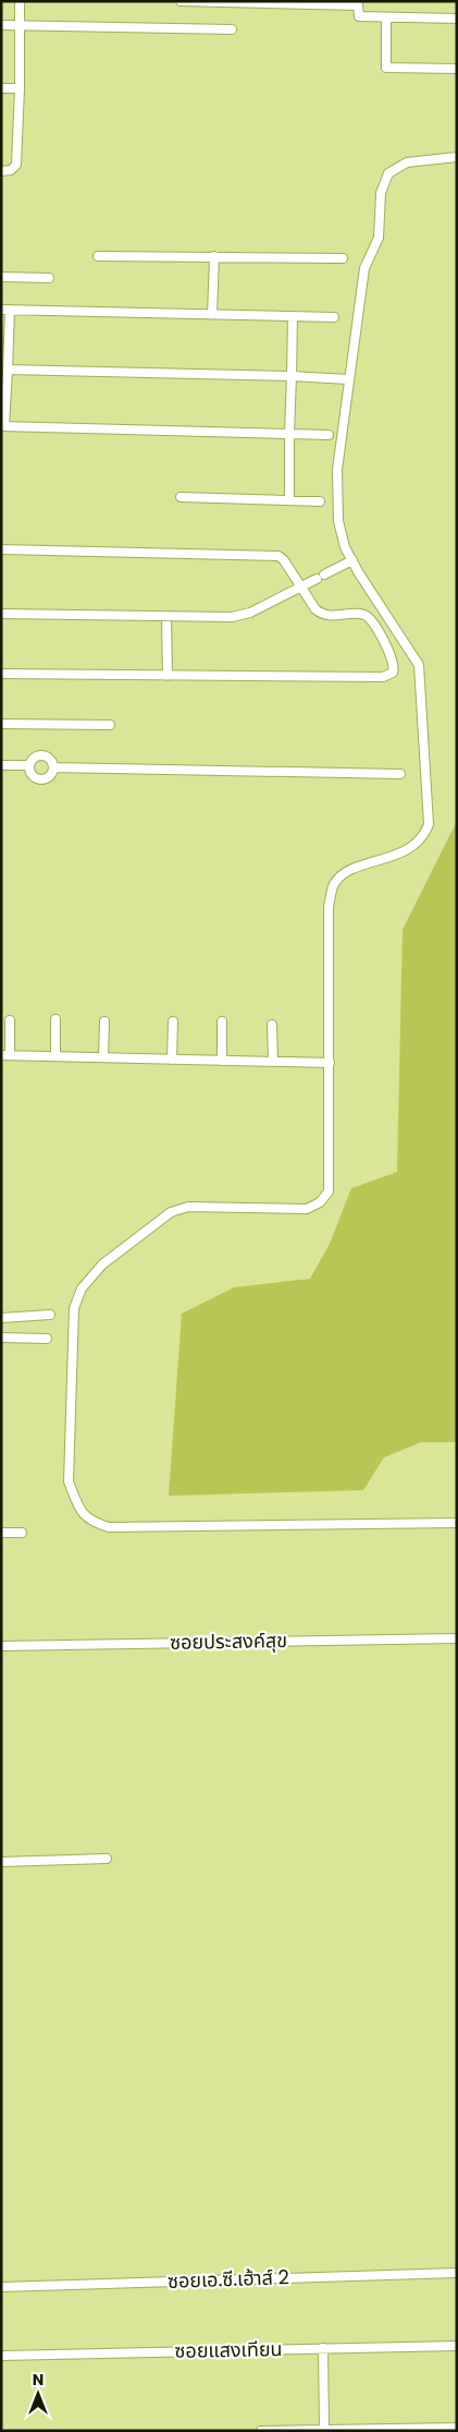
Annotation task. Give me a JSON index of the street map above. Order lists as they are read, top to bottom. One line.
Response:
{"streets":{"street":["ซอยประสงค์สุข","ซอยเอ.ซี.เฮ้าส์ 2","ซอยแสงเทียน"]},"north":"top"}
